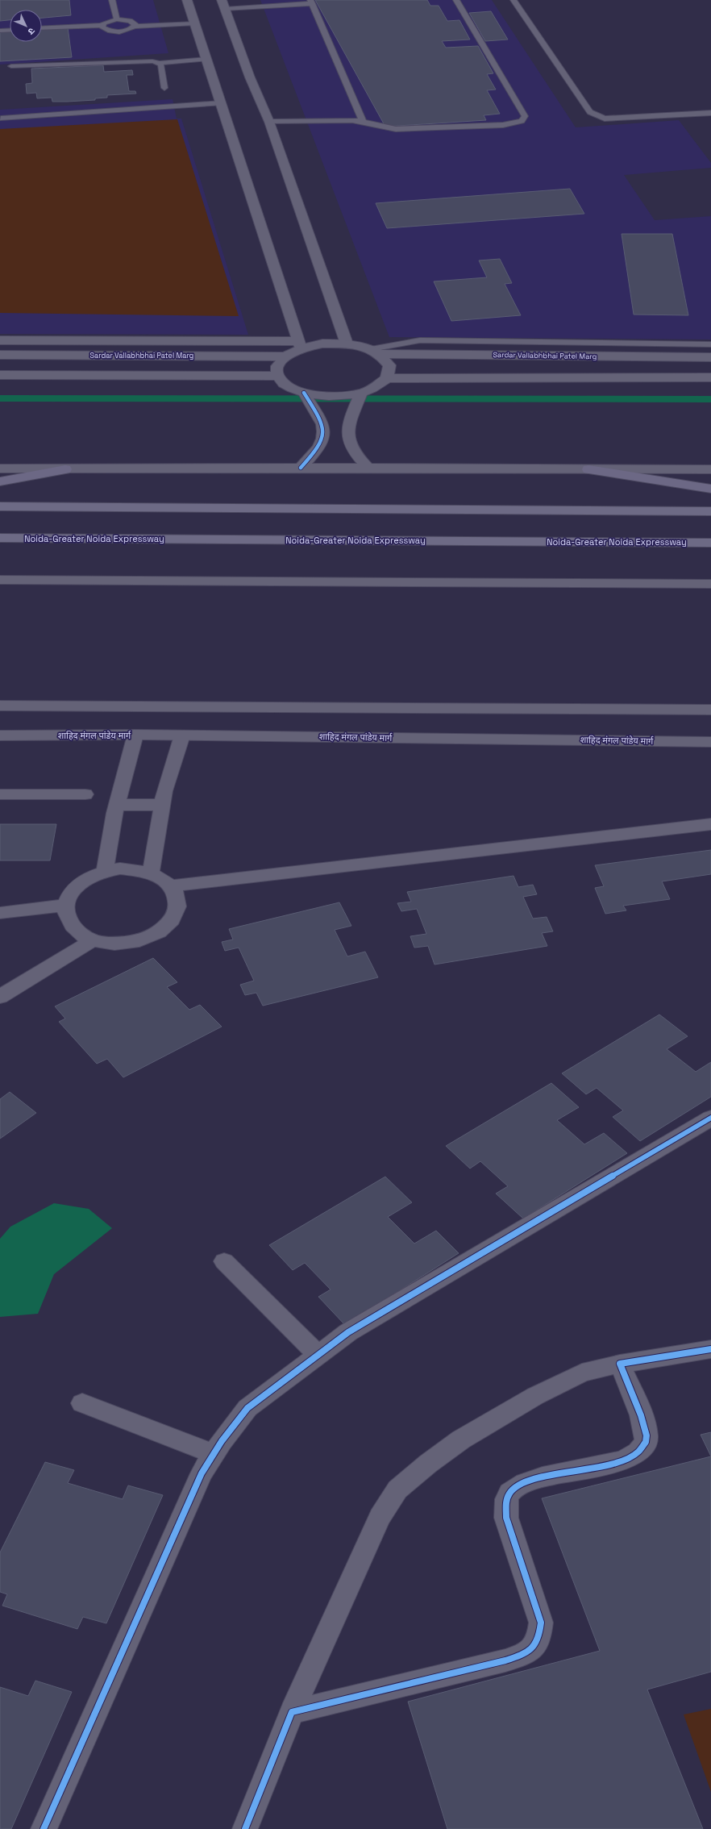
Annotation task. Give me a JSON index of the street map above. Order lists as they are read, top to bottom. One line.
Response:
{"streets":{"highway":["Noida-Greater Noida Expressway"],"street":["Sardar Vallabhbhai Patel Marg","शाहिद मंगल पांडेय मार्ग"]},"north":"bottom right"}
